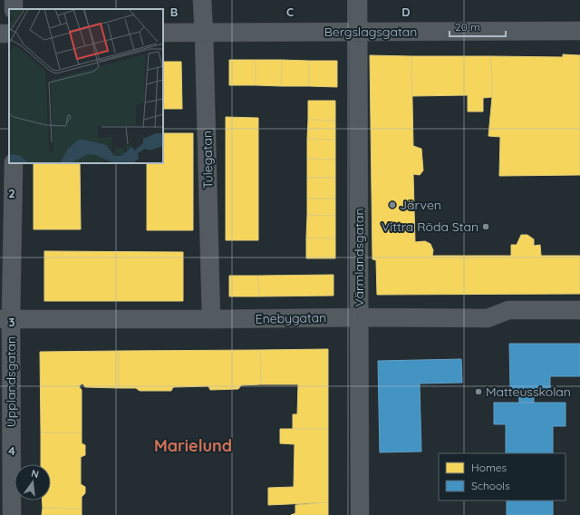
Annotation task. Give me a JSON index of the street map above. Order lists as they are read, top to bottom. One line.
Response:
{"streets":{"street":["Bergslagsgatan","Tulegatan","Värmlandsgatan","Enebygatan","Upplandsgatan"]},"crossings":[["Bergslagsgatan","Tulegatan"],["Bergslagsgatan","Värmlandsgatan"],["Tulegatan","Enebygatan"],["Värmlandsgatan","Enebygatan"],["Enebygatan","Upplandsgatan"]],"districts":["Marielund"],"places":["Järven","Vittra Röda Stan","Matteusskolan"],"legend":["Homes","Schools"],"scale_bar":"20 m","north":"top","grid":{"columns":["B","C","D"],"rows":["2","3","4"]}}
